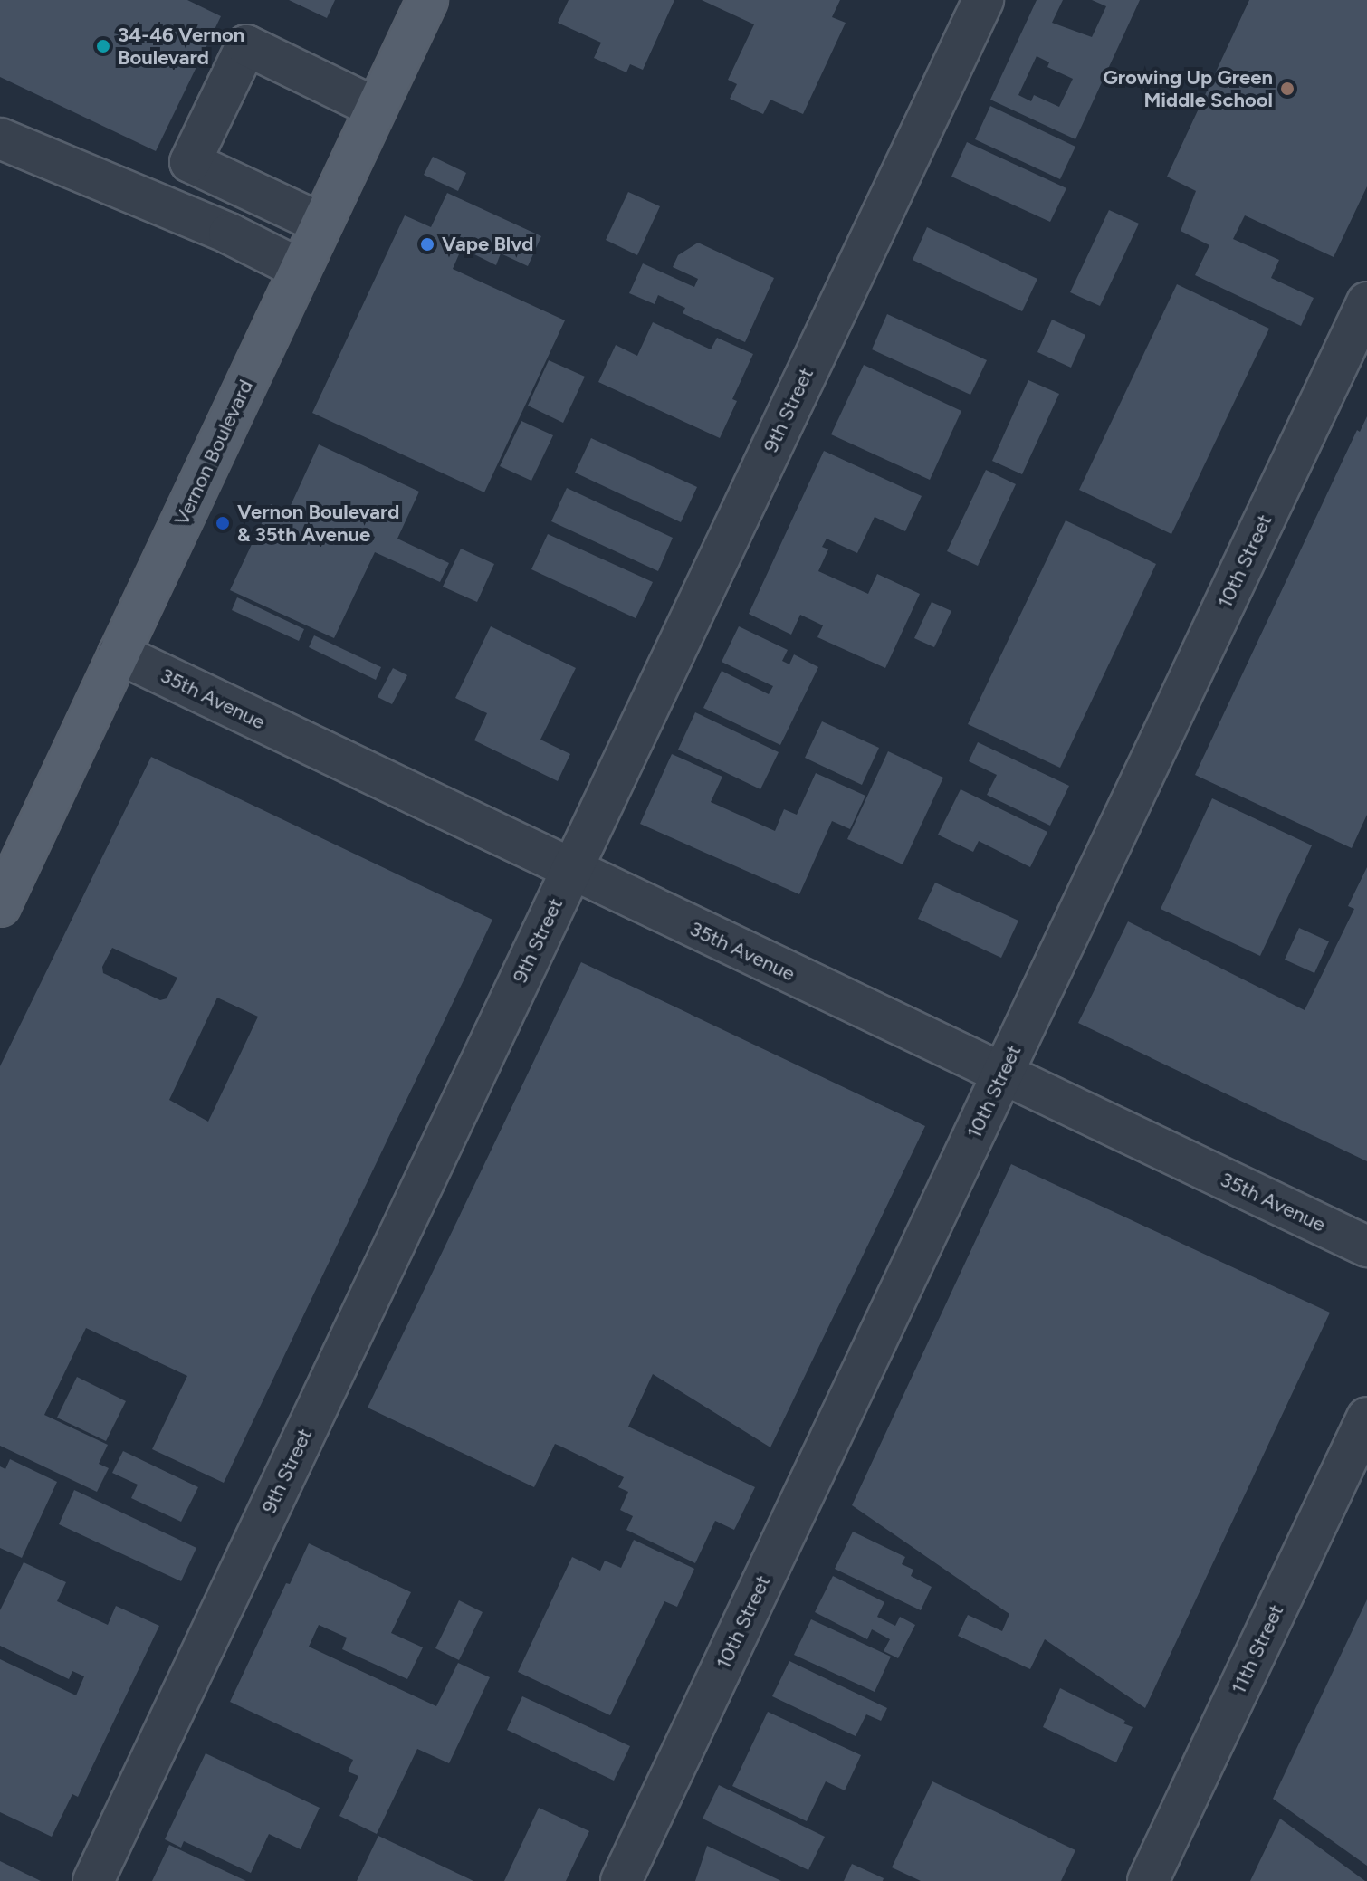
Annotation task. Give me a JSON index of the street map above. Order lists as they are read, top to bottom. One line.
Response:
{"streets":{"main road":["Vernon Boulevard"],"street":["9th Street","10th Street","35th Avenue","11th Street"]},"crossings":[["9th Street","35th Avenue"],["Vernon Boulevard","35th Avenue"],["10th Street","35th Avenue"]],"places":["34-46 Vernon Boulevard","Growing Up Green Middle School","Vape Blvd","Vernon Boulevard & 35th Avenue"]}
